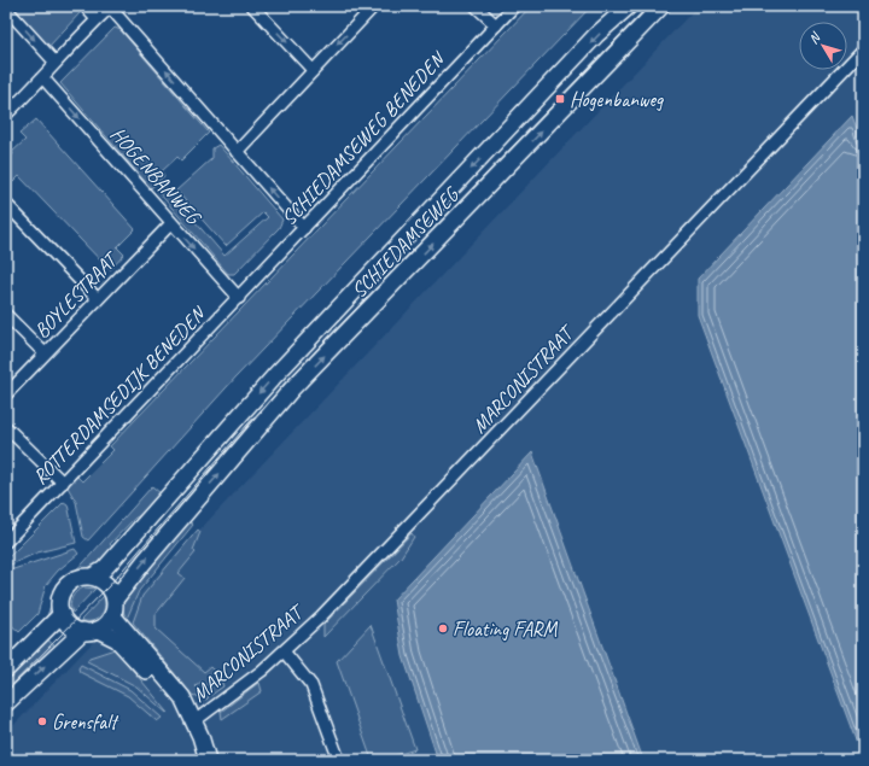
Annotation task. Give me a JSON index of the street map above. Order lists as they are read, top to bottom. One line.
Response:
{"streets":{"main road":["SCHIEDAMSEWEG"],"street":["SCHIEDAMSEWEG BENEDEN","HOGENBANWEG","BOYLESTRAAT","MARCONISTRAAT","ROTTERDAMSEDIJK BENEDEN"]},"crossings":[["SCHIEDAMSEWEG BENEDEN","HOGENBANWEG"],["SCHIEDAMSEWEG BENEDEN","ROTTERDAMSEDIJK BENEDEN"],["HOGENBANWEG","BOYLESTRAAT"],["HOGENBANWEG","ROTTERDAMSEDIJK BENEDEN"]],"places":{"transit":["Hogenbanweg"],"other":["Floating FARM","Grensfalt"]},"north":"top left"}
